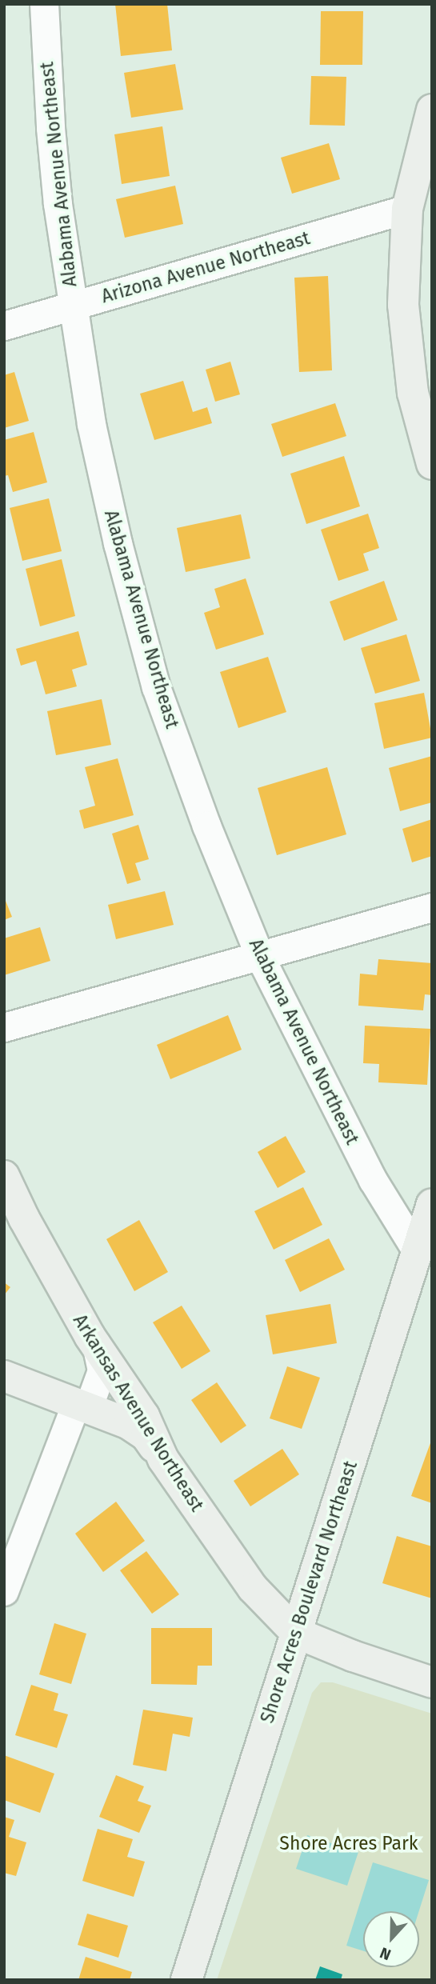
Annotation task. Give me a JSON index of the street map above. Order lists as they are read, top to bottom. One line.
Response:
{"streets":{"street":["Alabama Avenue Northeast","Arizona Avenue Northeast","Arkansas Avenue Northeast","Shore Acres Boulevard Northeast"]},"crossings":[["Alabama Avenue Northeast","Arizona Avenue Northeast"],["Alabama Avenue Northeast","Shore Acres Boulevard Northeast"],["Arkansas Avenue Northeast","Shore Acres Boulevard Northeast"]],"parks":["Shore Acres Park"],"north":"bottom"}
